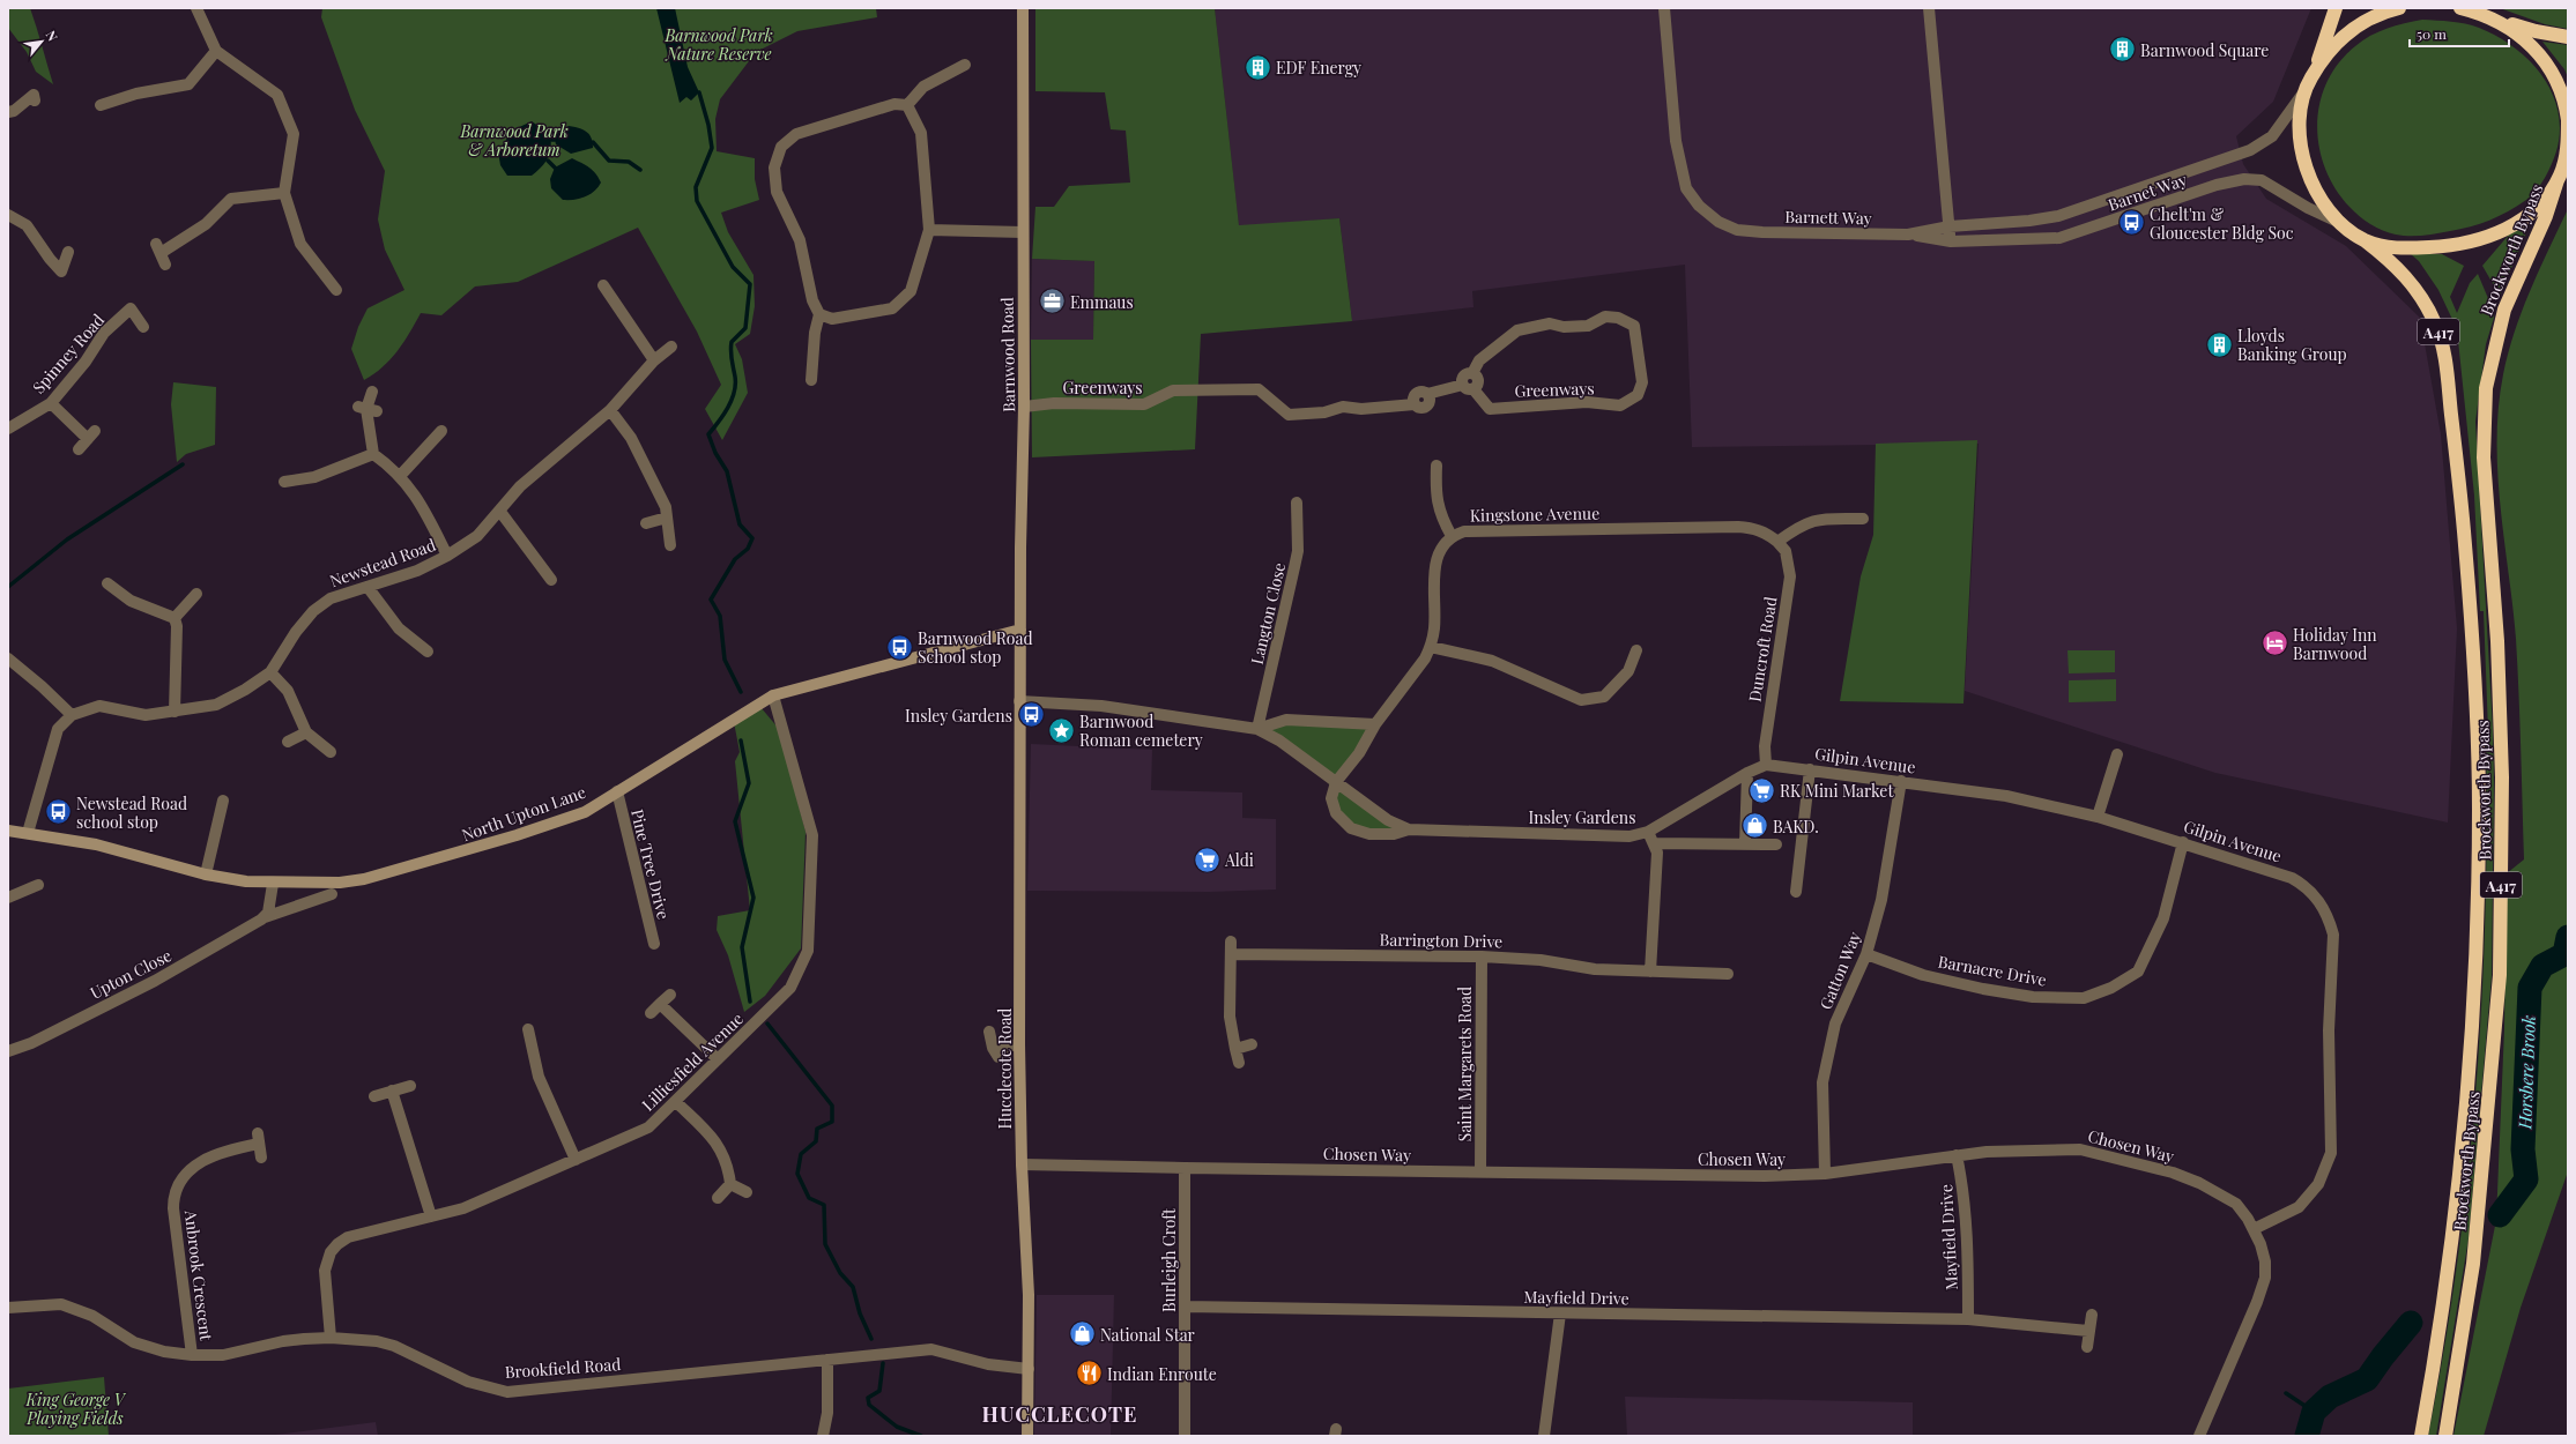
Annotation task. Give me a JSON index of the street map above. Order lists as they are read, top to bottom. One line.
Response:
{"streets":{"highway":["Brockworth Bypass","A417"],"street":["Barnet Way","Barnett Way","Spinney Road","Barnwood Road","Greenways","Kingstone Avenue","Newstead Road","Langton Close","Duncroft Road","Gilpin Avenue","North Upton Lane","Insley Gardens","Pine Tree Drive","Barrington Drive","Gatton Way","Barnacre Drive","Upton Close","Lilliesfield Avenue","Saint Margarets Road","Hucclecote Road","Chosen Way","Mayfield Drive","Burleigh Croft","Anbrook Crescent","Brookfield Road"]},"crossings":[["Barnet Way","Barnett Way"],["Barnet Way","Brockworth Bypass"],["Brockworth Bypass","A417"],["Barnwood Road","Greenways"],["Barnwood Road","North Upton Lane"],["Barnwood Road","Insley Gardens"],["Barnwood Road","Hucclecote Road"],["Kingstone Avenue","Duncroft Road"],["Kingstone Avenue","Insley Gardens"],["Langton Close","Insley Gardens"],["Duncroft Road","Gilpin Avenue"],["Duncroft Road","Insley Gardens"],["Gilpin Avenue","Insley Gardens"],["Gilpin Avenue","Gatton Way"],["Gilpin Avenue","Barnacre Drive"],["Gilpin Avenue","Chosen Way"],["North Upton Lane","Pine Tree Drive"],["North Upton Lane","Lilliesfield Avenue"],["Insley Gardens","Hucclecote Road"],["Barrington Drive","Saint Margarets Road"],["Gatton Way","Barnacre Drive"],["Gatton Way","Chosen Way"],["Lilliesfield Avenue","Brookfield Road"],["Saint Margarets Road","Chosen Way"],["Hucclecote Road","Chosen Way"],["Hucclecote Road","Brookfield Road"],["Chosen Way","Mayfield Drive"],["Chosen Way","Burleigh Croft"],["Mayfield Drive","Burleigh Croft"],["Anbrook Crescent","Brookfield Road"]],"districts":["HUCCLECOTE"],"water":["Horsbere Brook"],"parks":["Barnwood Park Nature Reserve","Barnwood Park & Arboretum","King George V Playing Fields"],"places":{"building":["Barnwood Square","EDF Energy","Lloyds Banking Group"],"bus stop":["Chelt'm & Gloucester Bldg Soc","Barnwood Road School stop","Insley Gardens","Newstead Road school stop"],"office":["Emmaus"],"hotel":["Holiday Inn Barnwood"],"place":["Barnwood Roman cemetery"],"supermarket":["RK Mini Market","Aldi"],"shop":["BAKD.","National Star"],"restaurant":["Indian Enroute"]},"scale_bar":"50 m","north":"top right"}
